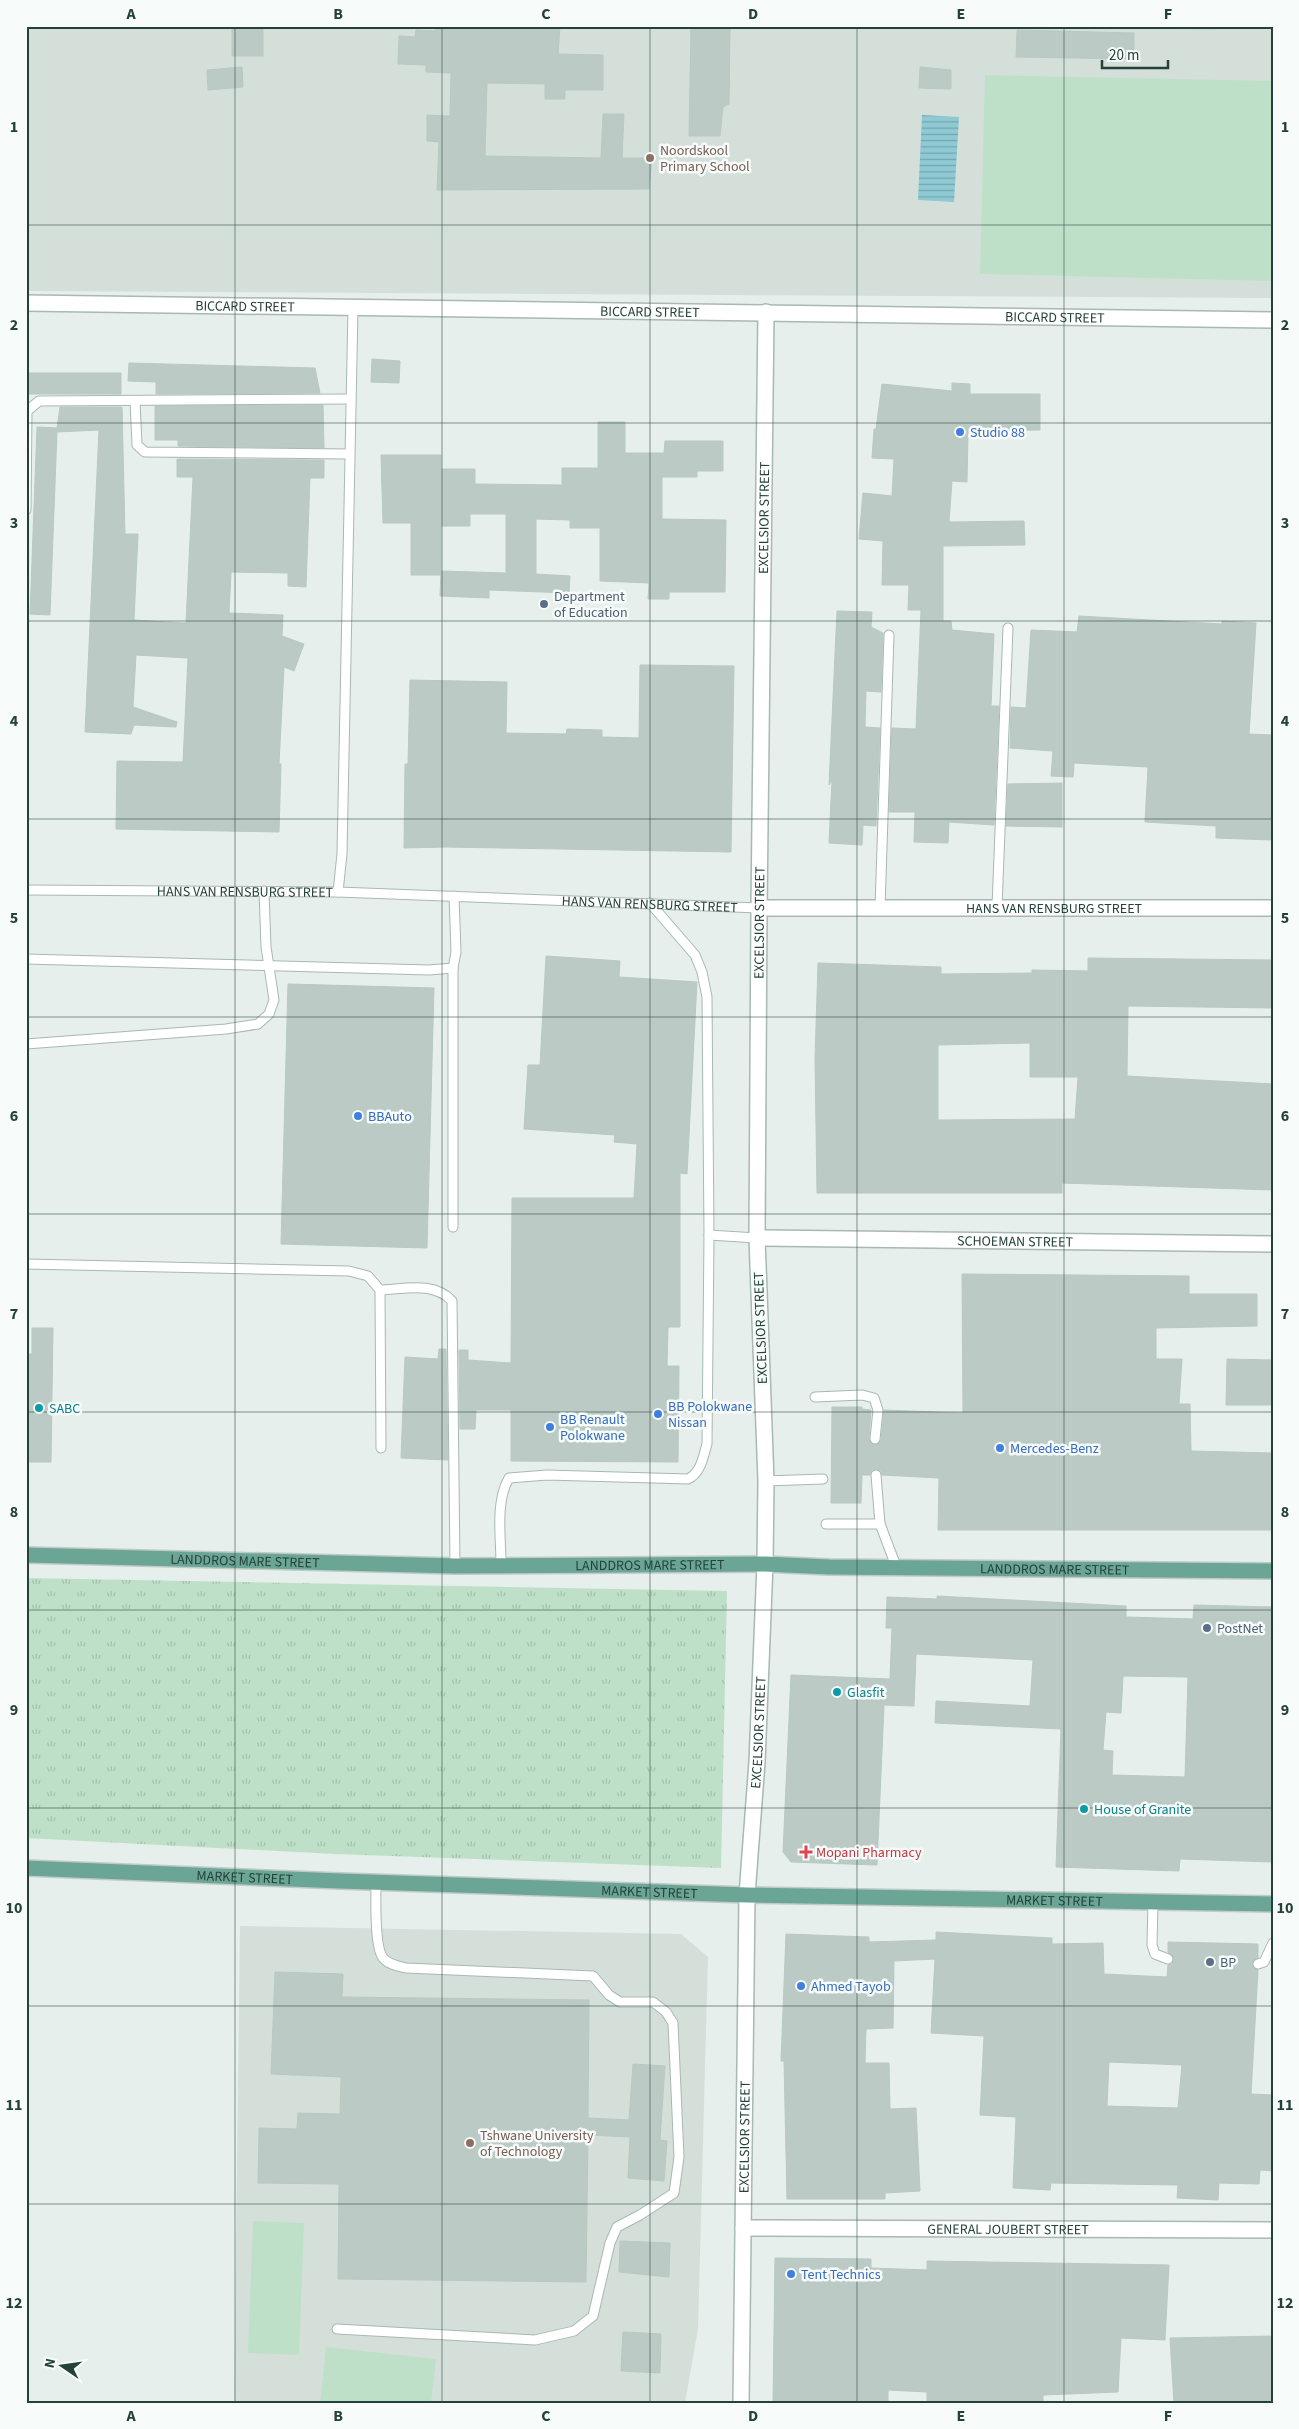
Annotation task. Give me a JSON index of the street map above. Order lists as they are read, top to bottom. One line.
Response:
{"streets":{"main road":["LANDDROS MARE STREET","MARKET STREET"],"street":["BICCARD STREET","EXCELSIOR STREET","HANS VAN RENSBURG STREET","SCHOEMAN STREET","GENERAL JOUBERT STREET"]},"crossings":[["BICCARD STREET","EXCELSIOR STREET"],["EXCELSIOR STREET","HANS VAN RENSBURG STREET"],["EXCELSIOR STREET","SCHOEMAN STREET"],["EXCELSIOR STREET","LANDDROS MARE STREET"],["EXCELSIOR STREET","MARKET STREET"],["EXCELSIOR STREET","GENERAL JOUBERT STREET"]],"places":{"other":["Noordskool Primary School","Studio 88","Department of Education","BBAuto","SABC","BB Polokwane Nissan","BB Renault Polokwane","Mercedes-Benz","PostNet","Glasfit","House of Granite","BP","Ahmed Tayob","Tshwane University of Technology","Tent Technics"],"health":["Mopani Pharmacy"]},"scale_bar":"20 m","north":"left","grid":{"columns":["A","B","C","D","E","F"],"rows":["1","2","3","4","5","6","7","8","9","10","11","12"]}}
